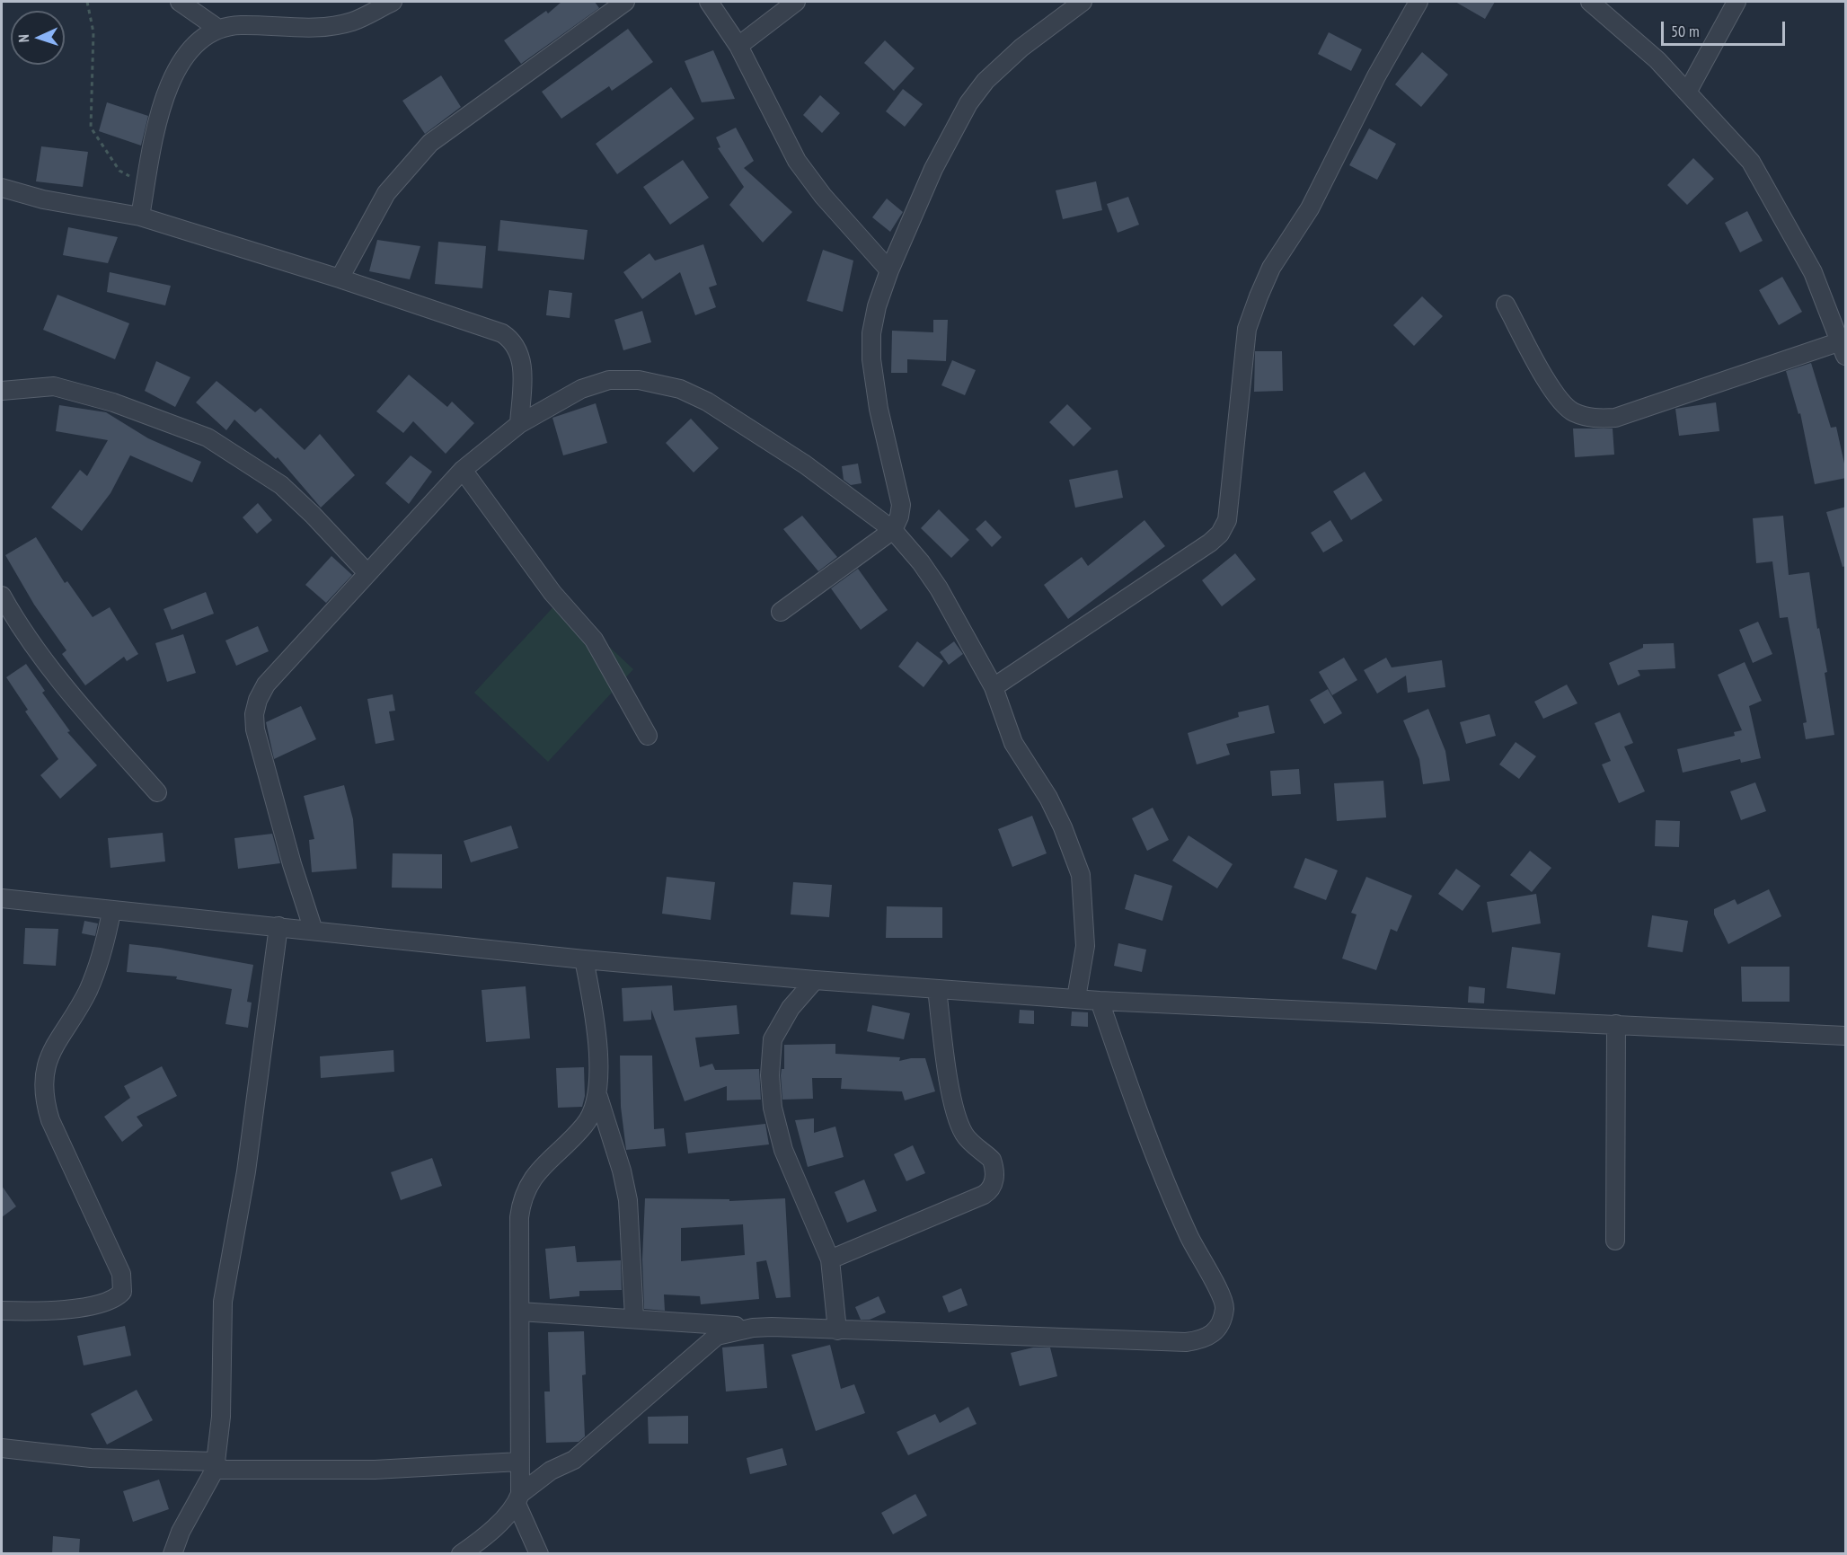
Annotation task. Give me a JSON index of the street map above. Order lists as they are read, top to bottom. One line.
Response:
{"scale_bar":"50 m","north":"left"}
